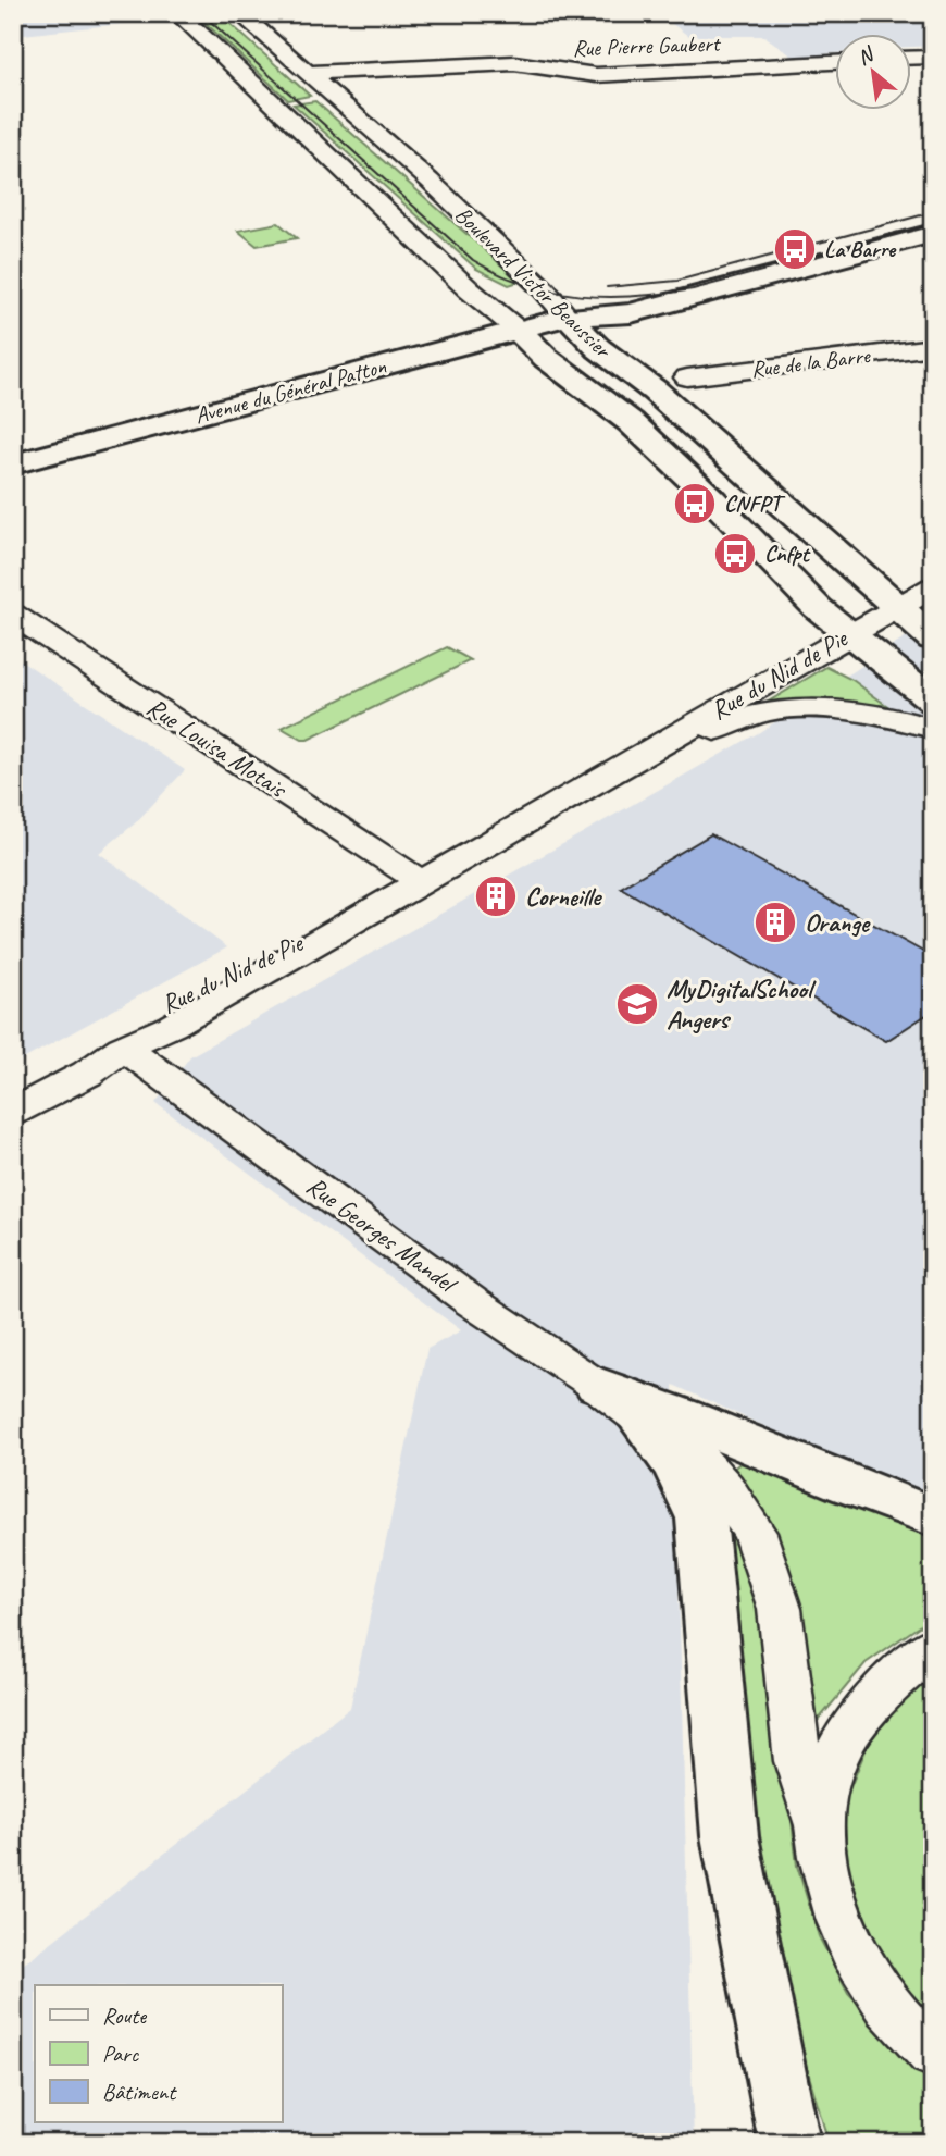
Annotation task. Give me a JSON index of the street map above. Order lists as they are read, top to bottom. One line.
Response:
{"streets":{"main road":["Boulevard Victor Beaussier","Avenue du Général Patton"],"street":["Rue Pierre Gaubert","Rue de la Barre","Rue du Nid de Pie","Rue Louisa Motais","Rue Georges Mandel"]},"crossings":[["Rue Pierre Gaubert","Boulevard Victor Beaussier"],["Boulevard Victor Beaussier","Avenue du Général Patton"],["Boulevard Victor Beaussier","Rue du Nid de Pie"],["Rue du Nid de Pie","Rue Louisa Motais"],["Rue du Nid de Pie","Rue Georges Mandel"]],"places":{"bus stop":["La Barre","CNFPT","Cnfpt"],"building":["Corneille","Orange"],"school or university":["MyDigitalSchool Angers"]},"legend":["Route","Parc","Bâtiment"],"north":"top left"}
